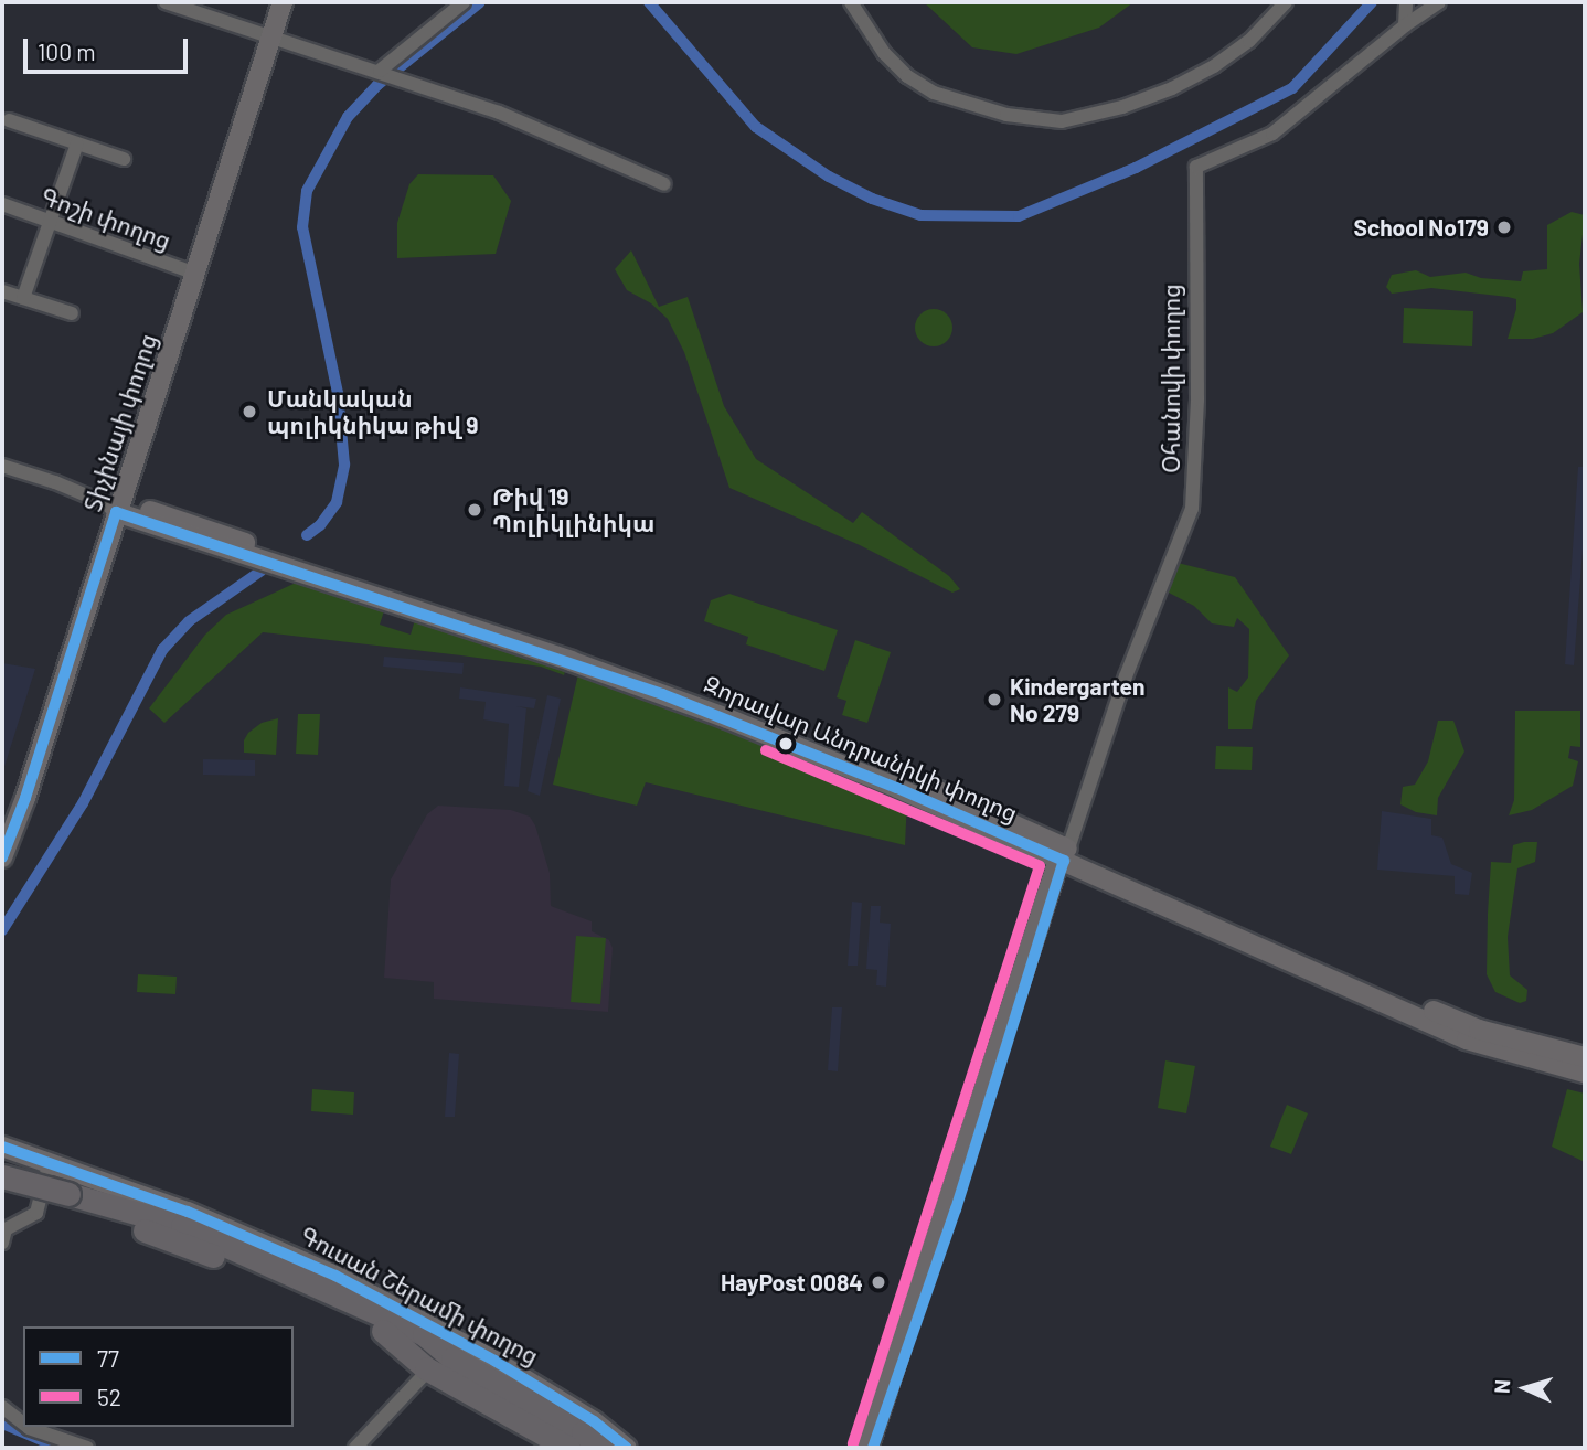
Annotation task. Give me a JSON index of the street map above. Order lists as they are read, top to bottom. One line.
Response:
{"streets":{"main road":["Օհանովի փողոց","Տիչինայի փողոց","Զորավար Անդրանիկի փողոց","Գուսան Շերամի փողոց"],"street":["Գոշի փողոց"]},"crossings":[["Գոշի փողոց","Տիչինայի փողոց"],["Օհանովի փողոց","Զորավար Անդրանիկի փողոց"],["Տիչինայի փողոց","Զորավար Անդրանիկի փողոց"]],"places":["School No179","Մանկական պոլիկնիկա թիվ 9","Թիվ 19 Պոլիկլինիկա","Kindergarten No 279","HayPost 0084"],"lines":["transit line 77","transit line 52"],"legend":["77","52"],"scale_bar":"100 m","north":"left"}
